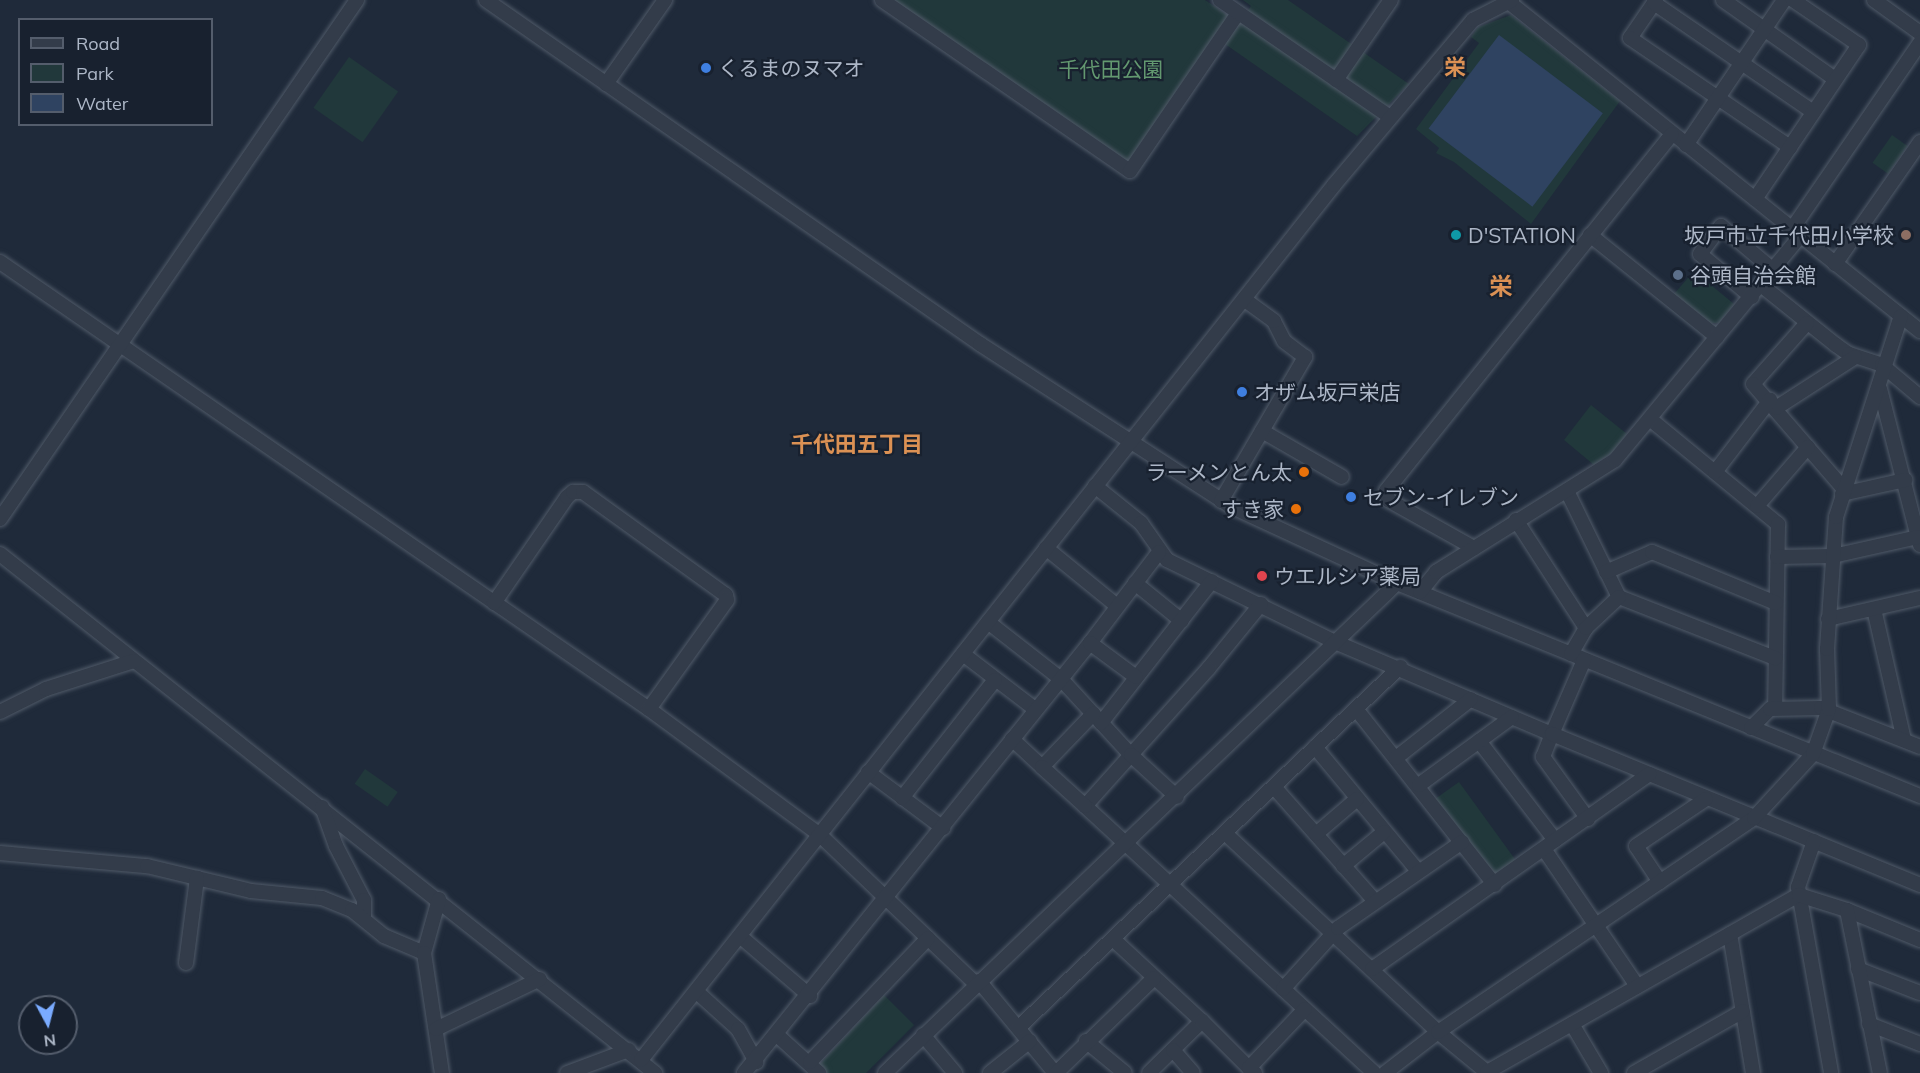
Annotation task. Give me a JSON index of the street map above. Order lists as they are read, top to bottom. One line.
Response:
{"districts":["栄","栄","千代田五丁目"],"parks":["千代田公園"],"places":["くるまのヌマオ","D'STATION","坂戸市立千代田小学校","谷頭自治会館","オザム坂戸栄店","ラーメンとん太","セブン-イレブン","すき家","ウエルシア薬局"],"legend":["Road","Park","Water"],"north":"bottom"}
